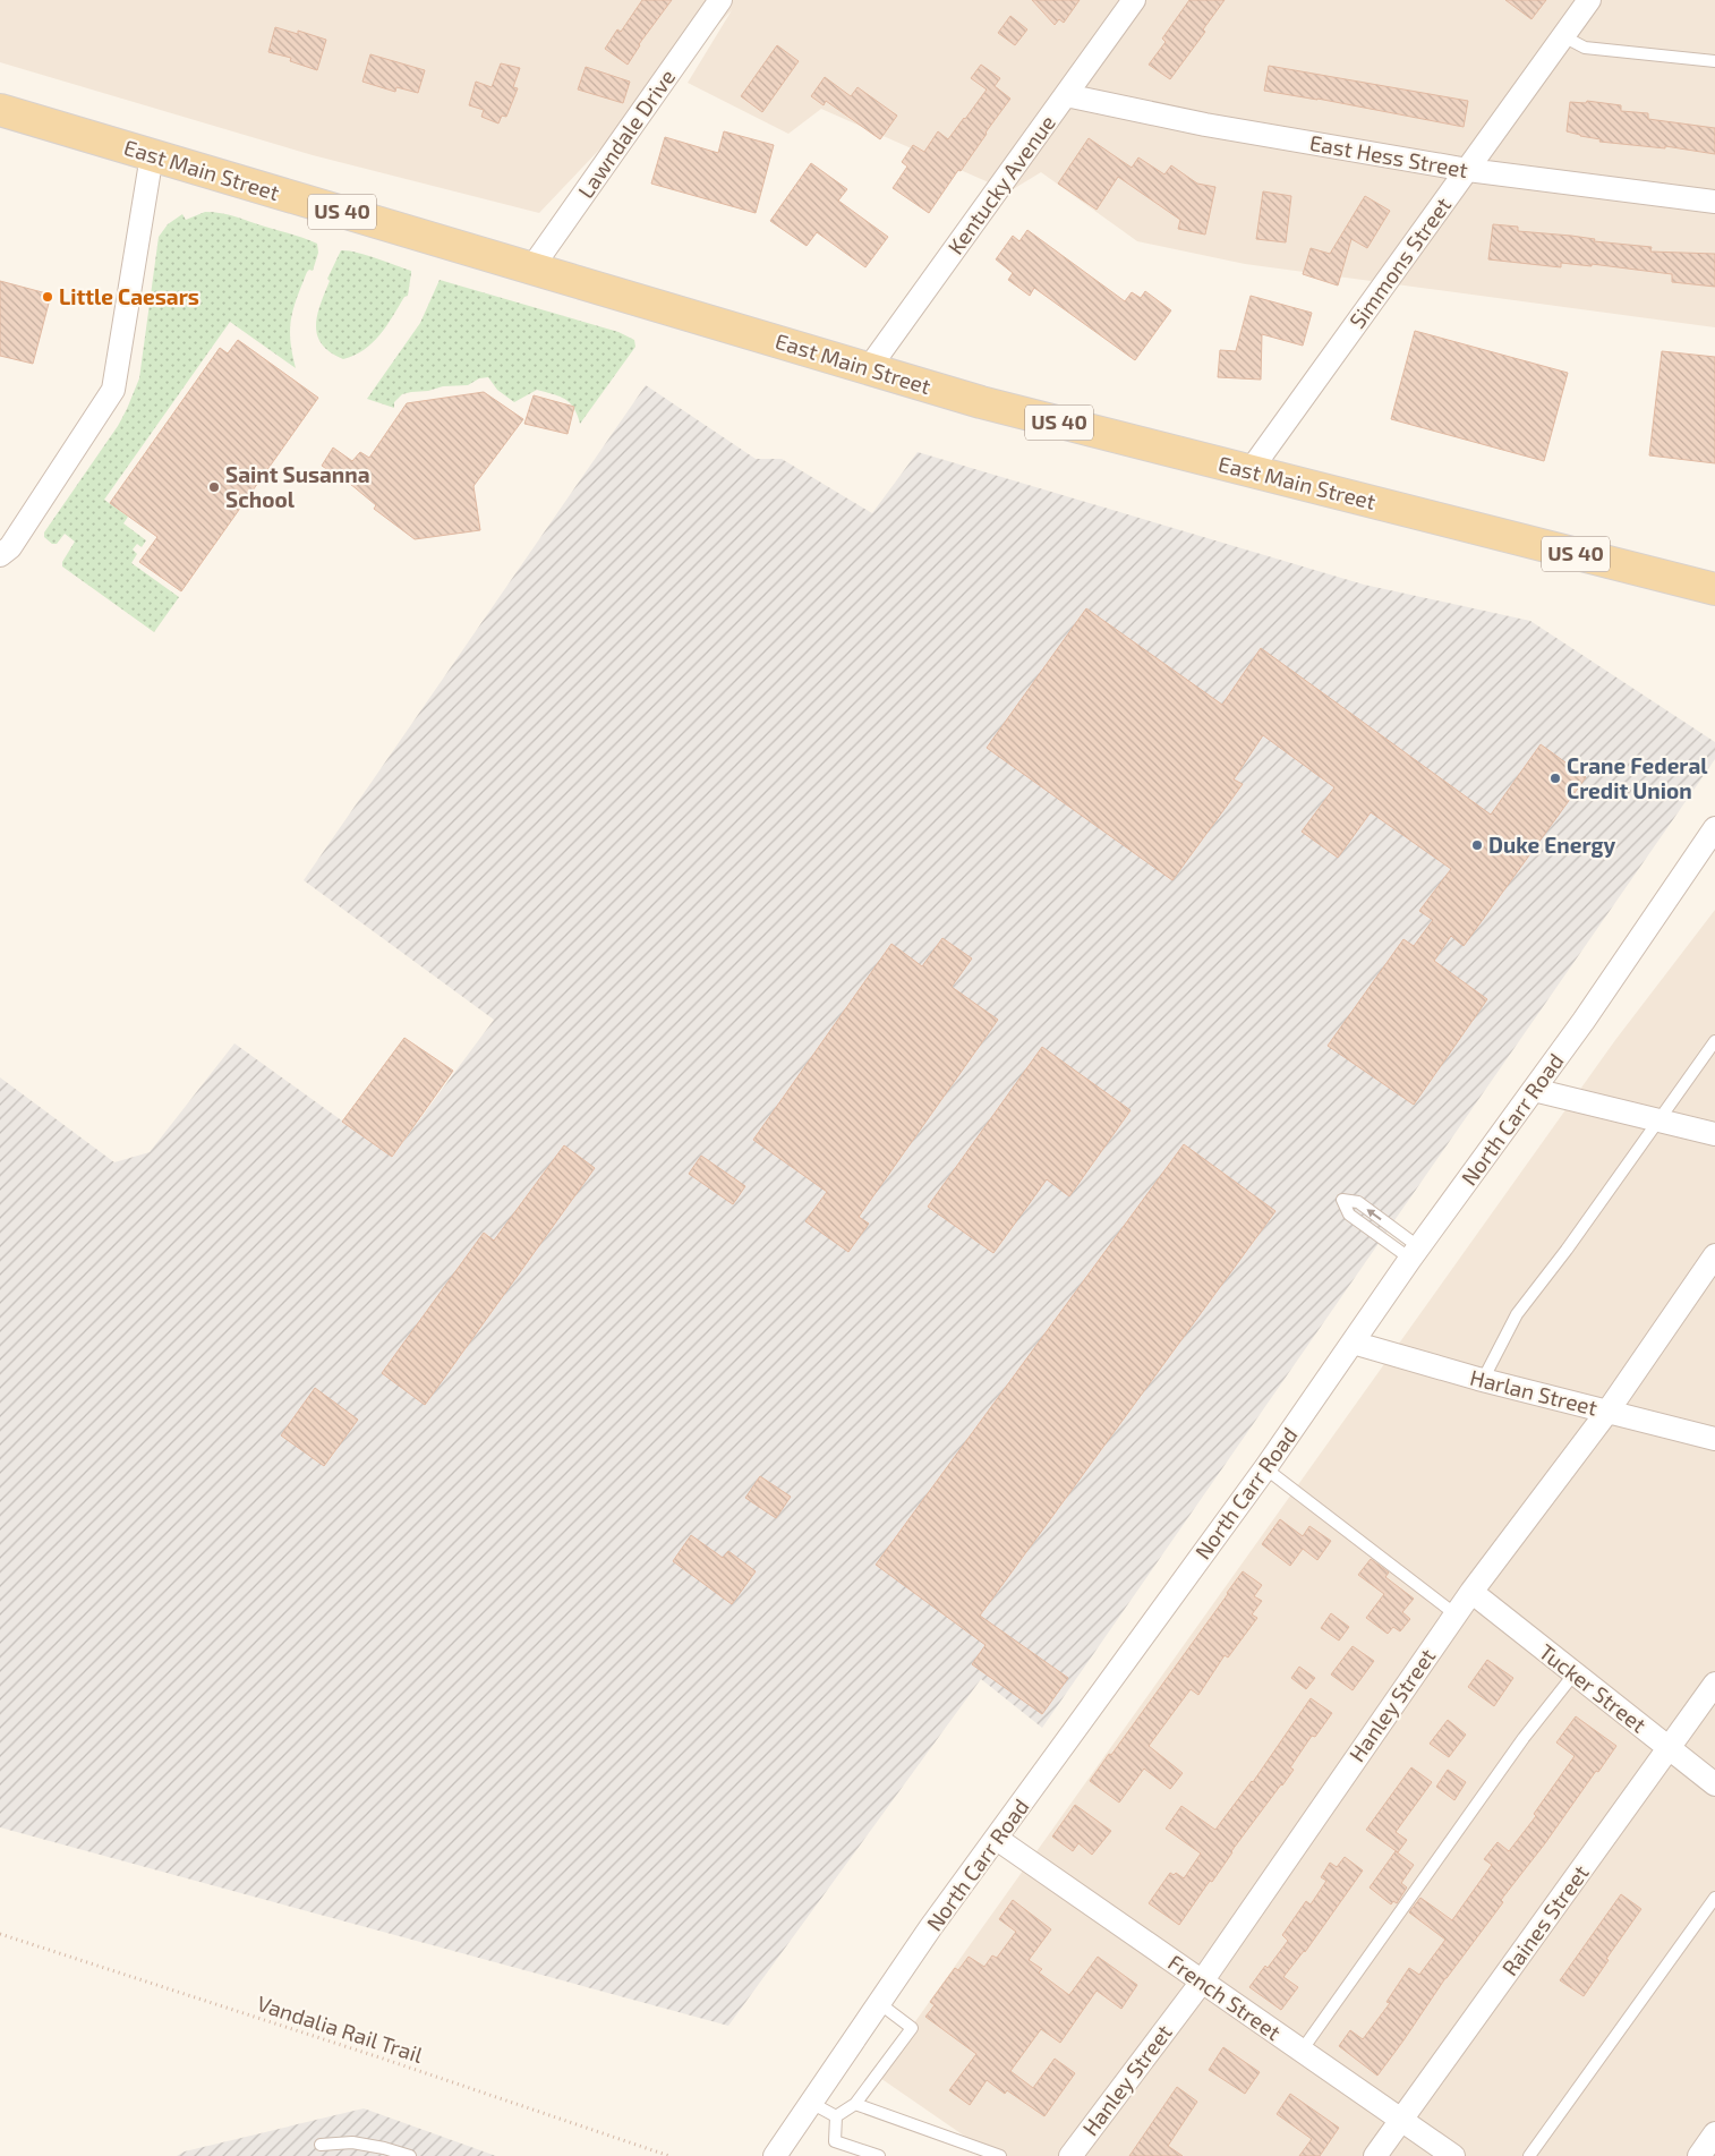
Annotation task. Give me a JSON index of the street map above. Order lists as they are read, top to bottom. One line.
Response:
{"streets":{"main road":["East Main Street","US 40"],"street":["Lawndale Drive","East Hess Street","Kentucky Avenue","Simmons Street","North Carr Road","Harlan Street","Tucker Street","Hanley Street","Raines Street","French Street"],"path":["Vandalia Rail Trail"]},"crossings":[["Lawndale Drive","East Main Street"],["East Hess Street","Kentucky Avenue"],["East Hess Street","Simmons Street"],["East Main Street","Kentucky Avenue"],["East Main Street","Simmons Street"],["North Carr Road","Harlan Street"],["North Carr Road","French Street"],["Harlan Street","Hanley Street"],["Tucker Street","Hanley Street"],["Tucker Street","Raines Street"],["Hanley Street","French Street"],["Raines Street","French Street"]],"places":["Little Caesars","Saint Susanna School","Crane Federal Credit Union","Duke Energy"]}
